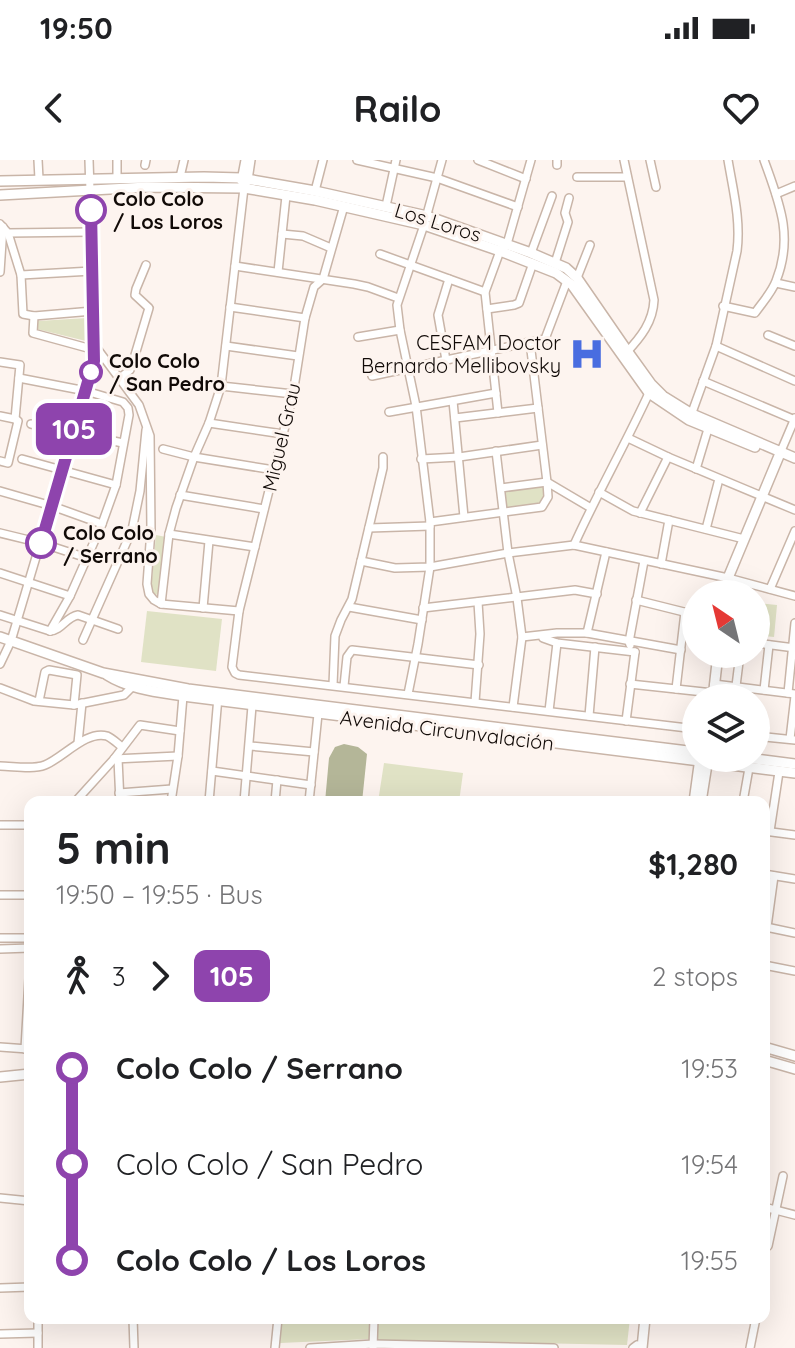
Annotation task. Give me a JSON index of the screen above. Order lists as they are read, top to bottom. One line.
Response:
{"streets":{"main road":["Los Loros","Avenida Circunvalación"],"street":["Miguel Grau"]},"crossings":[["Los Loros","Miguel Grau"]],"places":{"other":["Colo Colo / Los Loros","Colo Colo / San Pedro","Colo Colo / Serrano"],"hospital":["CESFAM Doctor Bernardo Mellibovsky"]},"lines":["bus line 105"],"north":"top left","page":{"status":"19:50","header":"Railo","on_map":"105","heading":["5 min","19:50 – 19:55 · Bus","$1,280"],"legs":["3","105","2 stops"],"list":[{"name":"Colo Colo / Serrano","value":"19:53"},{"name":"Colo Colo / San Pedro","value":"19:54"},{"name":"Colo Colo / Los Loros","value":"19:55"}]}}
